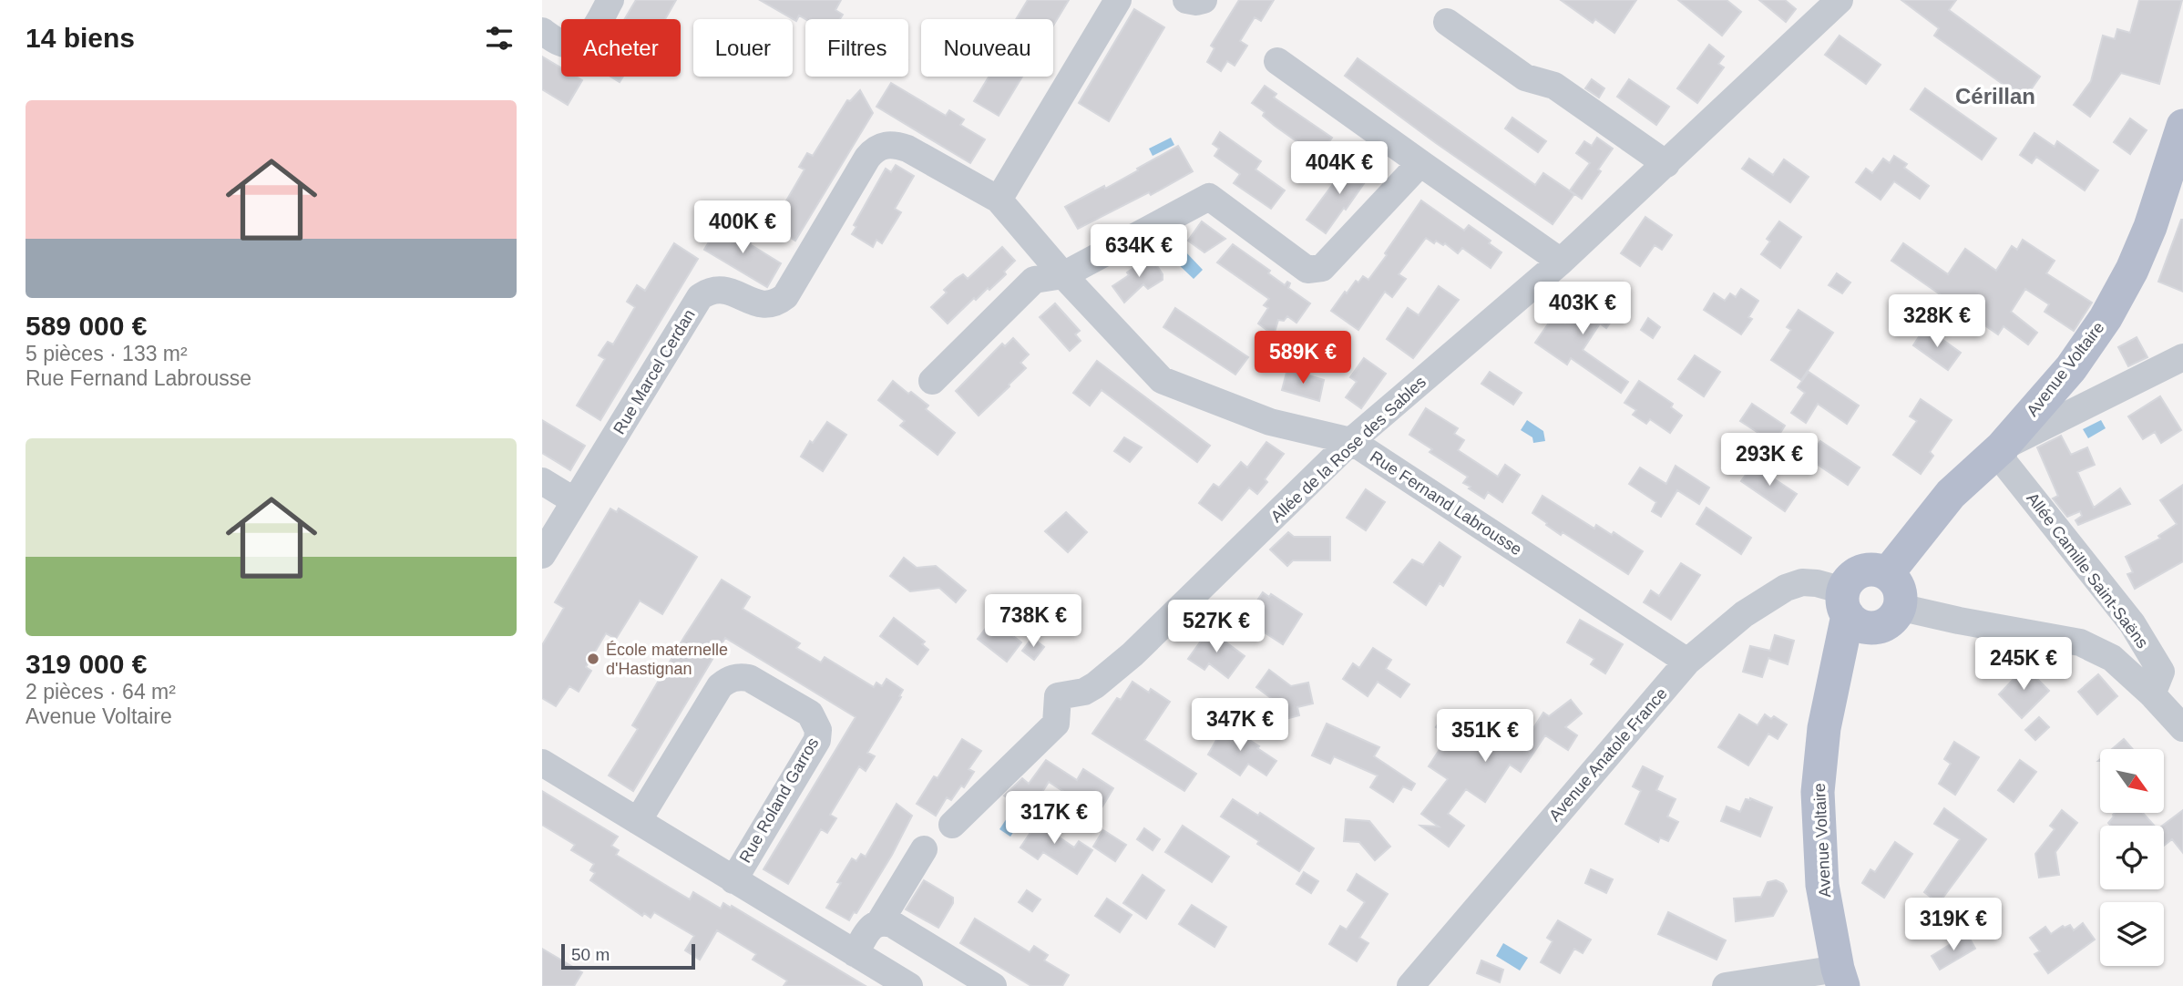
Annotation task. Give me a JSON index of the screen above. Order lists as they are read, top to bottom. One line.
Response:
{"streets":{"main road":["Avenue Voltaire"],"street":["Rue Marcel Cerdan","Allée de la Rose des Sables","Rue Fernand Labrousse","Allée Camille Saint-Saëns","Avenue Anatole France","Rue Roland Garros"]},"crossings":[["Avenue Voltaire","Allée Camille Saint-Saëns"],["Avenue Voltaire","Avenue Anatole France"],["Rue Marcel Cerdan","Rue Fernand Labrousse"],["Allée de la Rose des Sables","Rue Fernand Labrousse"],["Rue Fernand Labrousse","Avenue Anatole France"],["Allée Camille Saint-Saëns","Avenue Anatole France"]],"districts":["Cérillan"],"places":["École maternelle d'Hastignan"],"scale_bar":"50 m","north":"bottom right","page":{"heading":"14 biens","chip":["Acheter","Louer","Filtres","Nouveau"],"list":[{"name":"589 000 €","note":"5 pièces · 133 m² · Rue Fernand Labrousse"},{"name":"319 000 €","note":"2 pièces · 64 m² · Avenue Voltaire"}],"price":["404K €","400K €","634K €","403K €","328K €","589K €","293K €","738K €","527K €","245K €","347K €","351K €","317K €","319K €"],"scale":"50 m"}}
